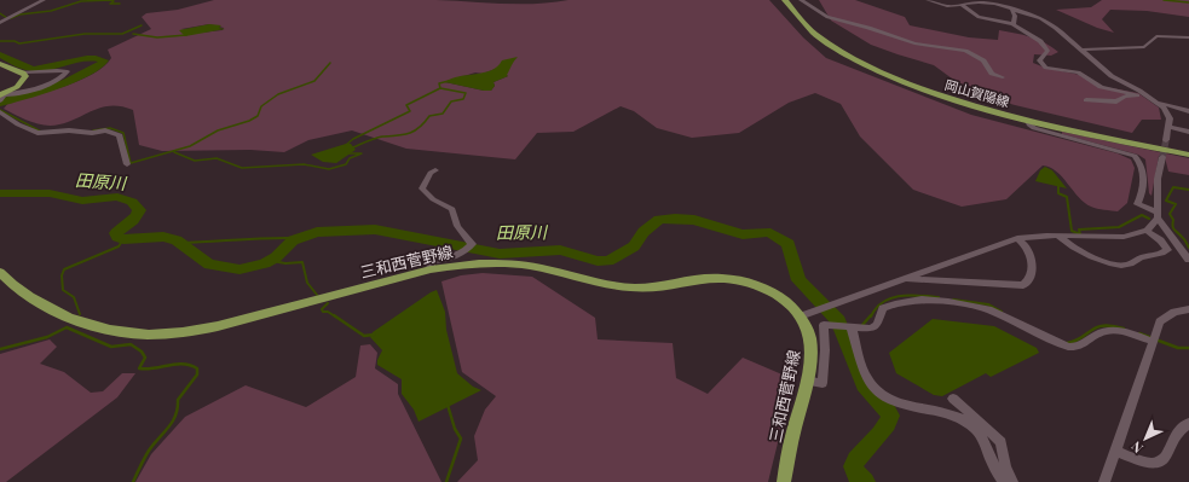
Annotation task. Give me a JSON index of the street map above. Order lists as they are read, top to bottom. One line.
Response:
{"streets":{"main road":["岡山賀陽線","三和西菅野線"]},"water":["田原川"],"north":"bottom left"}
